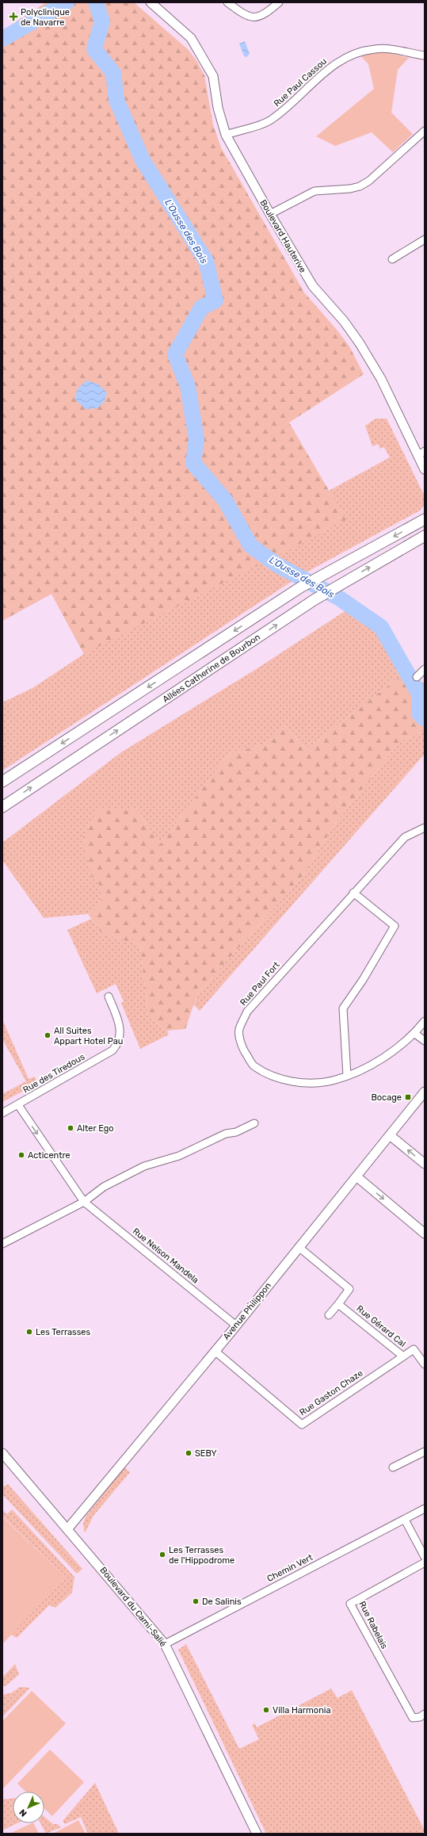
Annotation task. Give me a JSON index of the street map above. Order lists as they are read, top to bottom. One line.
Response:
{"streets":{"main road":["Allées Catherine de Bourbon"],"street":["Rue Paul Cassou","Boulevard Hauterive","Rue Paul Fort","Rue des Tiredous","Rue Nelson Mandela","Avenue Philippon","Rue Gérard Cal","Rue Gaston Chaze","Chemin Vert","Boulevard du Cami-Salié","Rue Rabelais"]},"crossings":[["Rue Paul Cassou","Boulevard Hauterive"],["Rue des Tiredous","Rue Nelson Mandela"],["Rue Nelson Mandela","Avenue Philippon"],["Avenue Philippon","Rue Gaston Chaze"],["Avenue Philippon","Boulevard du Cami-Salié"],["Rue Gérard Cal","Rue Gaston Chaze"],["Chemin Vert","Boulevard du Cami-Salié"]],"one_way":["Rue Nelson Mandela"],"water":["L'Ousse des Bois"],"places":{"health":["Polyclinique de Navarre"],"other":["All Suites Appart Hotel Pau","Alter Ego","Acticentre","Les Terrasses","SEBY","Les Terrasses de l'Hippodrome","De Salinis","Villa Harmonia"],"transit":["Bocage"]},"north":"bottom left"}
